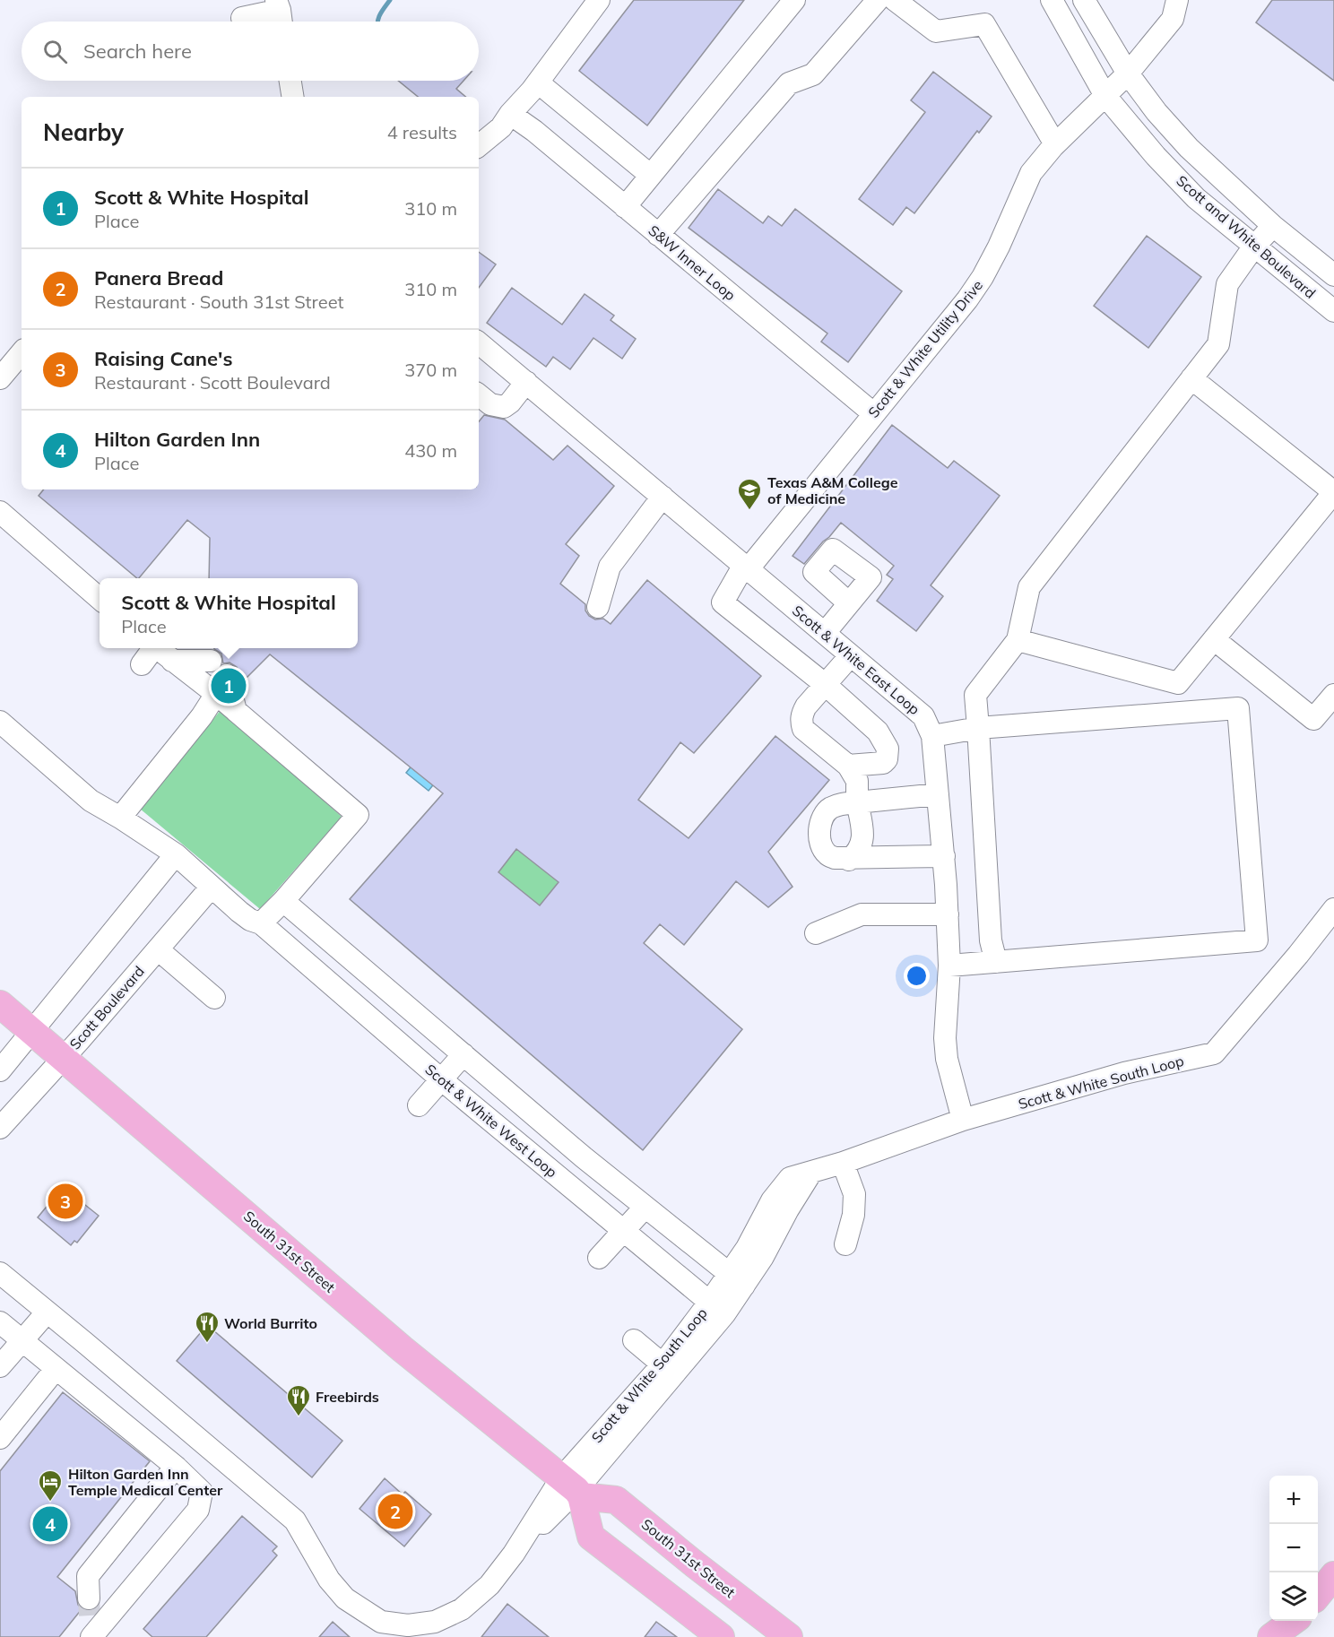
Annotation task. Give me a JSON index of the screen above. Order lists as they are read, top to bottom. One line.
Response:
{"streets":{"main road":["South 31st Street"],"street":["Scott and White Boulevard","S&W Inner Loop","Scott & White Utility Drive","Scott & White East Loop","Scott Boulevard","Scott & White South Loop","Scott & White West Loop"]},"crossings":[["Scott and White Boulevard","Scott & White Utility Drive"],["S&W Inner Loop","Scott & White Utility Drive"],["Scott & White Utility Drive","Scott & White East Loop"],["Scott & White East Loop","Scott & White South Loop"],["Scott Boulevard","Scott & White West Loop"],["Scott Boulevard","South 31st Street"],["Scott & White South Loop","Scott & White West Loop"],["Scott & White South Loop","South 31st Street"]],"places":{"school or university":["Texas A&M College of Medicine"],"restaurant":["World Burrito","Freebirds"],"hotel":["Hilton Garden Inn Temple Medical Center"]},"page":{"search":"Search here","heading":["Nearby","4 results"],"list":[{"mark":"1","name":"Scott & White Hospital","note":"Place","value":"310 m"},{"mark":"2","name":"Panera Bread","note":"Restaurant · South 31st Street","value":"310 m"},{"mark":"3","name":"Raising Cane's","note":"Restaurant · Scott Boulevard","value":"370 m"},{"mark":"4","name":"Hilton Garden Inn","note":"Place","value":"430 m"}],"popup":["Scott & White Hospital","Place"],"pins":["1","3","2","4"],"map_buttons":["+","−"]}}
